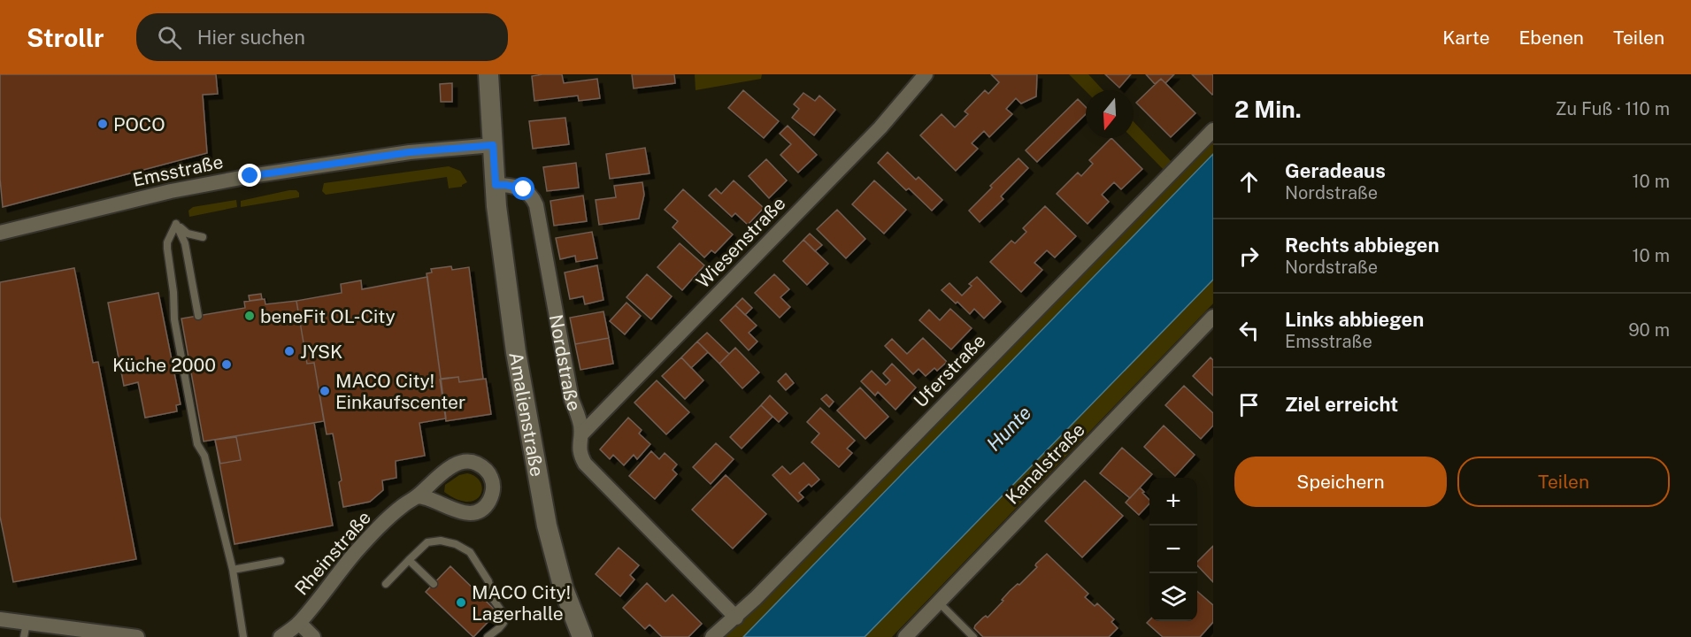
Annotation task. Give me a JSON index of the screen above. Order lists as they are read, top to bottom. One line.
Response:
{"streets":{"street":["Emsstraße","Wiesenstraße","Nordstraße","Uferstraße","Amalienstraße","Kanalstraße","Rheinstraße"]},"crossings":[["Wiesenstraße","Nordstraße"],["Nordstraße","Uferstraße"],["Nordstraße","Amalienstraße"]],"water":["Hunte"],"places":["POCO","beneFit OL-City","JYSK","Küche 2000","MACO City! Einkaufscenter","MACO City! Lagerhalle"],"north":"bottom","page":{"header":"Strollr","search":"Hier suchen","nav":["Karte","Ebenen","Teilen"],"heading":["2 Min.","Zu Fuß · 110 m"],"list":[["Geradeaus","Nordstraße","10 m"],["Rechts abbiegen","Nordstraße","10 m"],["Links abbiegen","Emsstraße","90 m"],"Ziel erreicht"],"buttons":["Speichern","Teilen"],"map_buttons":["+","−"]}}
